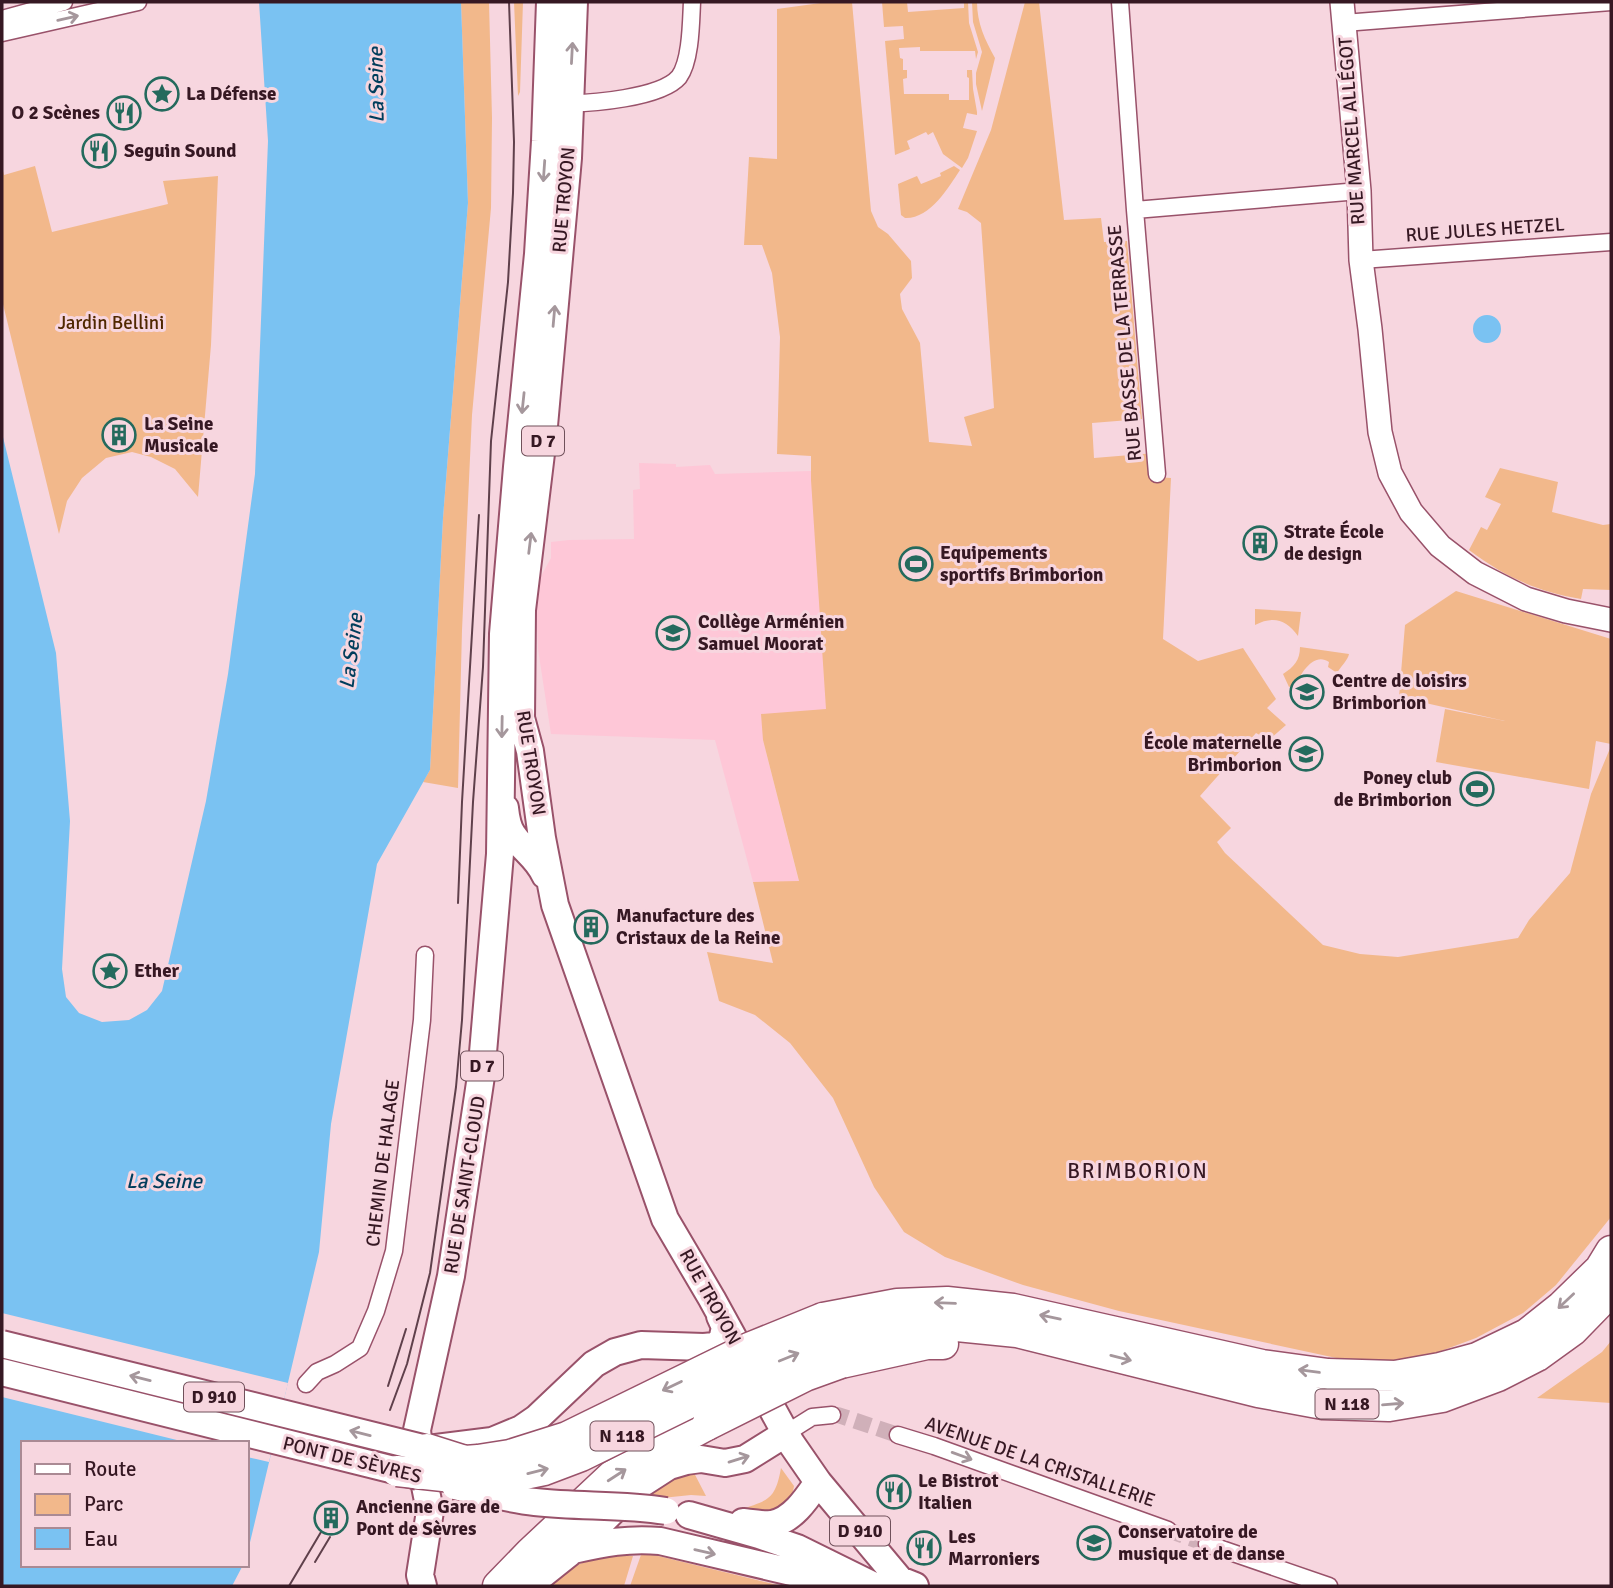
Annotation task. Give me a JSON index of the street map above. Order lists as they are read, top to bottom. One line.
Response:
{"streets":{"highway":["N 118"],"main road":["RUE MARCEL ALLÉGOT","RUE TROYON","D 7","RUE DE SAINT-CLOUD","D 910","PONT DE SÈVRES"],"street":["RUE JULES HETZEL","RUE BASSE DE LA TERRASSE","CHEMIN DE HALAGE","AVENUE DE LA CRISTALLERIE"]},"crossings":[["RUE MARCEL ALLÉGOT","RUE JULES HETZEL"],["RUE MARCEL ALLÉGOT","RUE BASSE DE LA TERRASSE"],["RUE TROYON","RUE DE SAINT-CLOUD"],["RUE TROYON","D 910"],["RUE DE SAINT-CLOUD","D 910"],["RUE DE SAINT-CLOUD","N 118"],["RUE DE SAINT-CLOUD","PONT DE SÈVRES"],["D 910","N 118"],["D 910","PONT DE SÈVRES"],["N 118","PONT DE SÈVRES"]],"one_way":["AVENUE DE LA CRISTALLERIE"],"districts":["BRIMBORION"],"water":["La Seine"],"parks":["Jardin Bellini"],"places":{"place":["La Défense","Ether"],"restaurant":["O 2 Scènes","Seguin Sound","Le Bistrot Italien","Les Marroniers"],"building":["La Seine Musicale","Strate École de design","Manufacture des Cristaux de la Reine","Ancienne Gare de Pont de Sèvres"],"sports":["Equipements sportifs Brimborion","Poney club de Brimborion"],"school or university":["Collège Arménien Samuel Moorat","Centre de loisirs Brimborion","École maternelle Brimborion","Conservatoire de musique et de danse"]},"legend":["Route","Parc","Eau"]}
